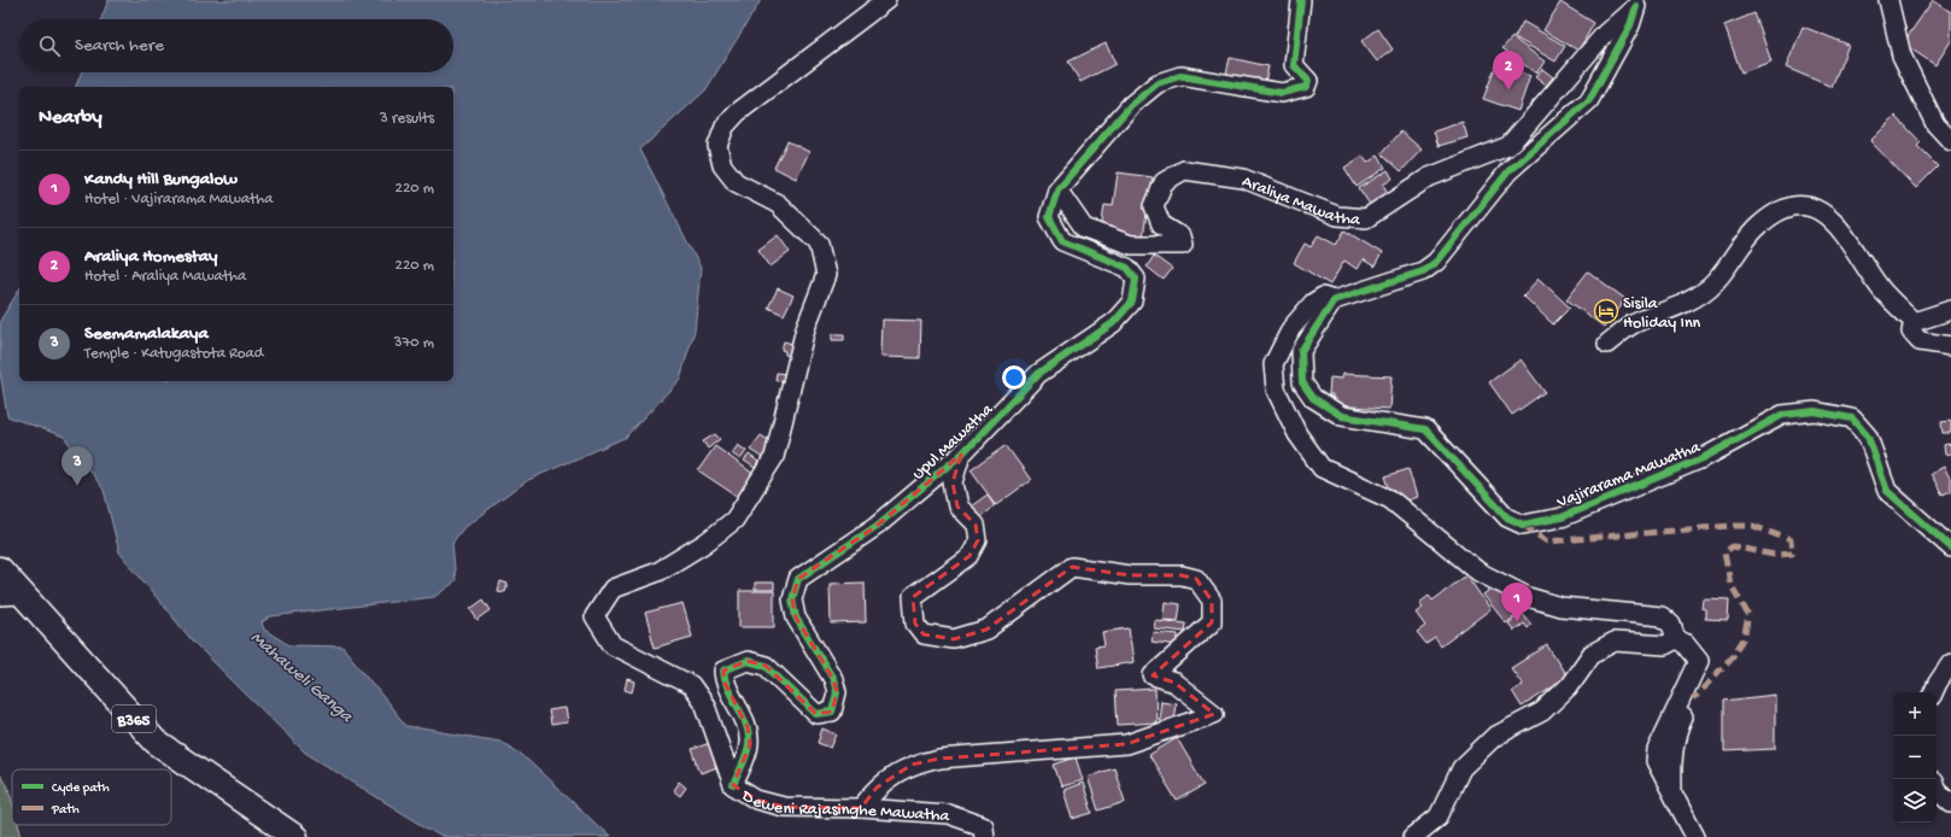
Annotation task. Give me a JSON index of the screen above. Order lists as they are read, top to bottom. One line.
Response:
{"streets":{"main road":["B365"],"street":["Araliya Mawatha","Upul Mawatha","Vajirarama Mawatha","Deweni Rajasinghe Mawatha"]},"crossings":[["Araliya Mawatha","Upul Mawatha"],["Upul Mawatha","Deweni Rajasinghe Mawatha"]],"water":["Mahaweli Ganga"],"places":{"hotel":["Sisila Holiday Inn"]},"legend":["Cycle path","Path"],"page":{"search":"Search here","pins":["2","3","1"],"heading":["Nearby","3 results"],"list":[{"mark":"1","name":"Kandy Hill Bungalow","note":"Hotel · Vajirarama Mawatha","value":"220 m"},{"mark":"2","name":"Araliya Homestay","note":"Hotel · Araliya Mawatha","value":"220 m"},{"mark":"3","name":"Seemamalakaya","note":"Temple · Katugastota Road","value":"370 m"}],"map_buttons":["+","−"]}}
